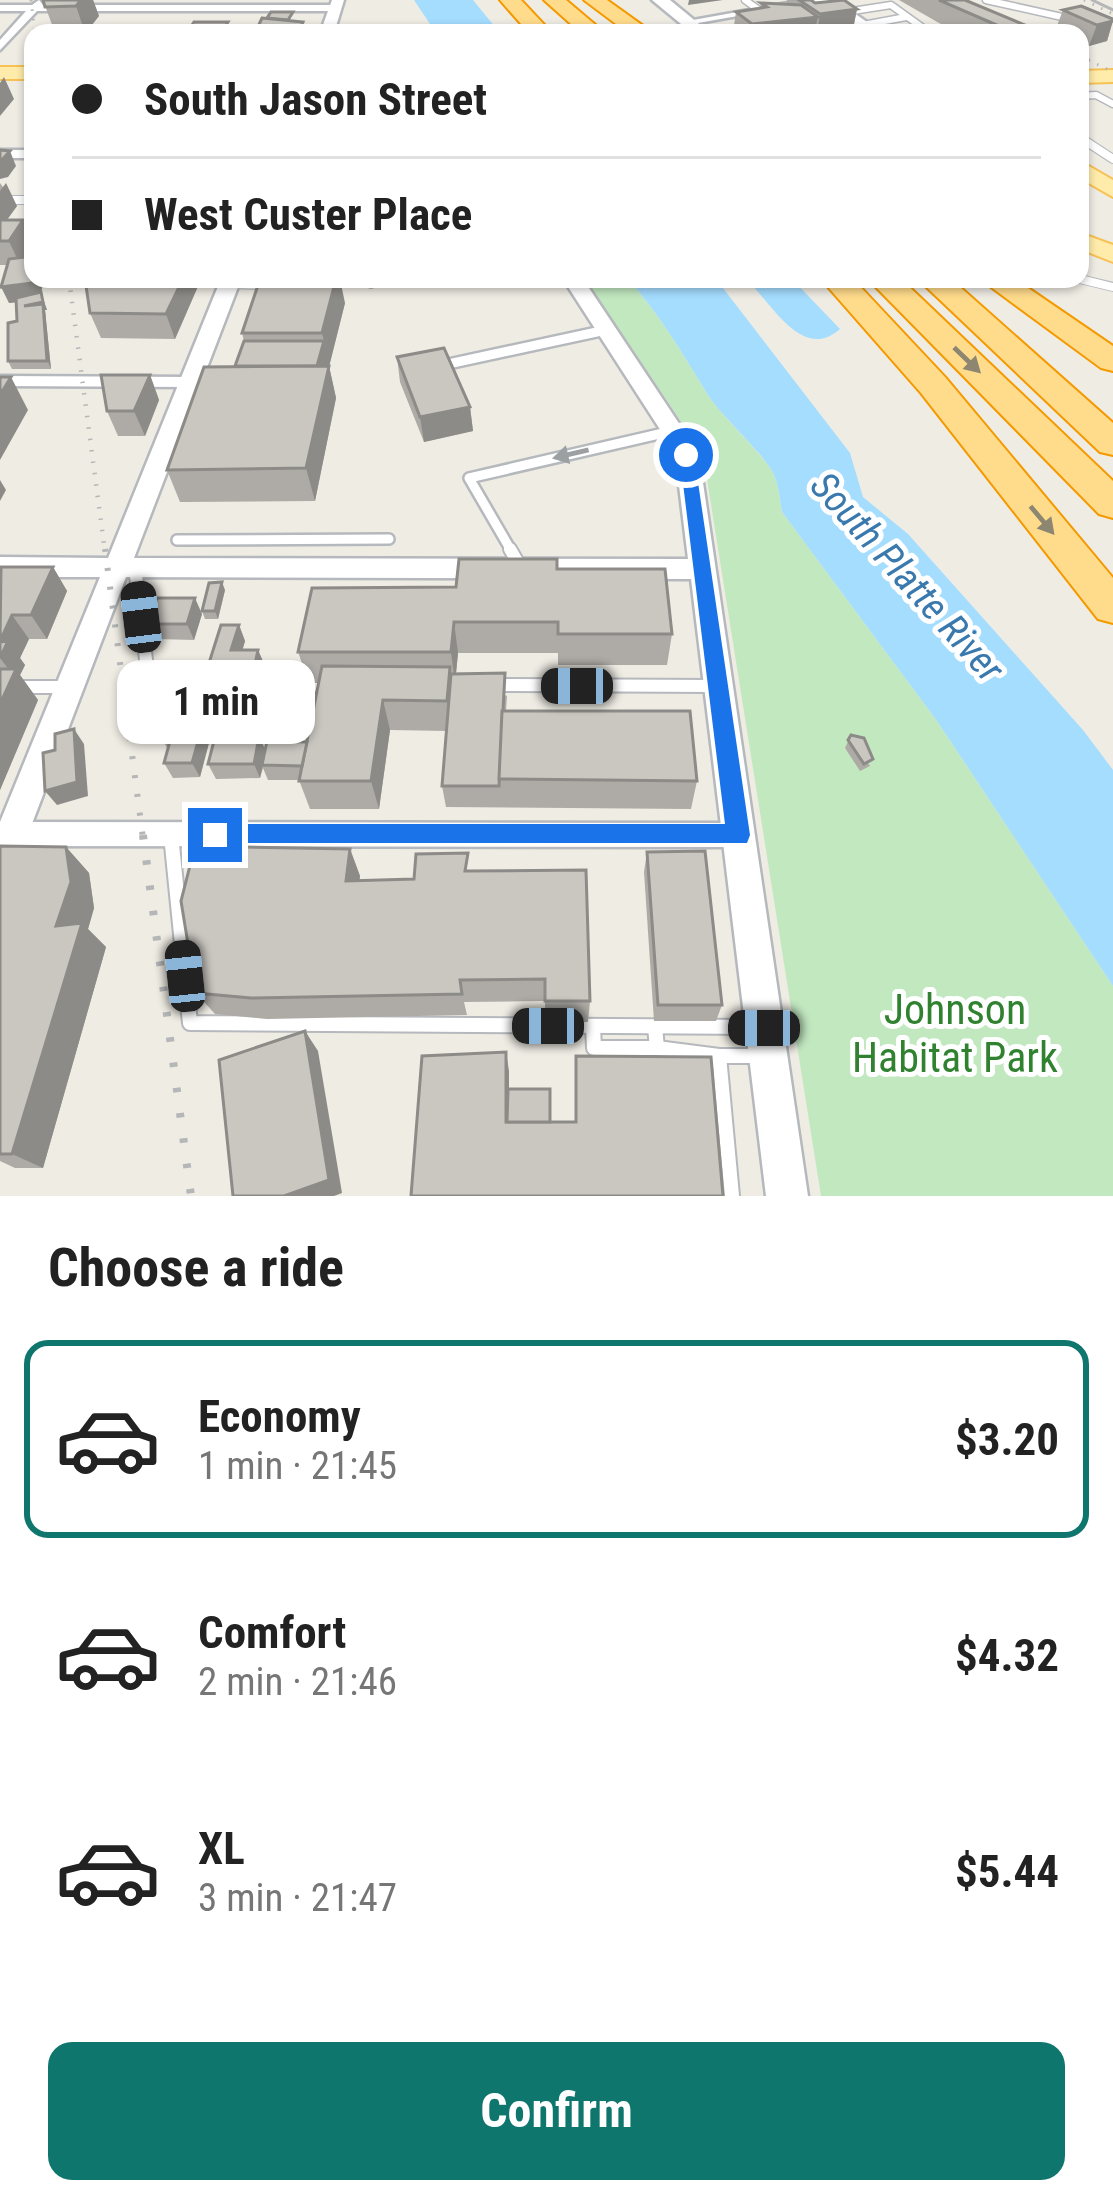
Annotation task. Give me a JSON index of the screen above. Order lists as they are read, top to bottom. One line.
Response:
{"water":["South Platte River"],"parks":["Johnson Habitat Park"],"page":{"banner":["South Jason Street","West Custer Place"],"bubble":"1 min","heading":"Choose a ride","list":[{"name":"Economy","note":"1 min · 21:45","value":"$3.20"},{"name":"Comfort","note":"2 min · 21:46","value":"$4.32"},{"name":"XL","note":"3 min · 21:47","value":"$5.44"}],"buttons":"Confirm"}}
